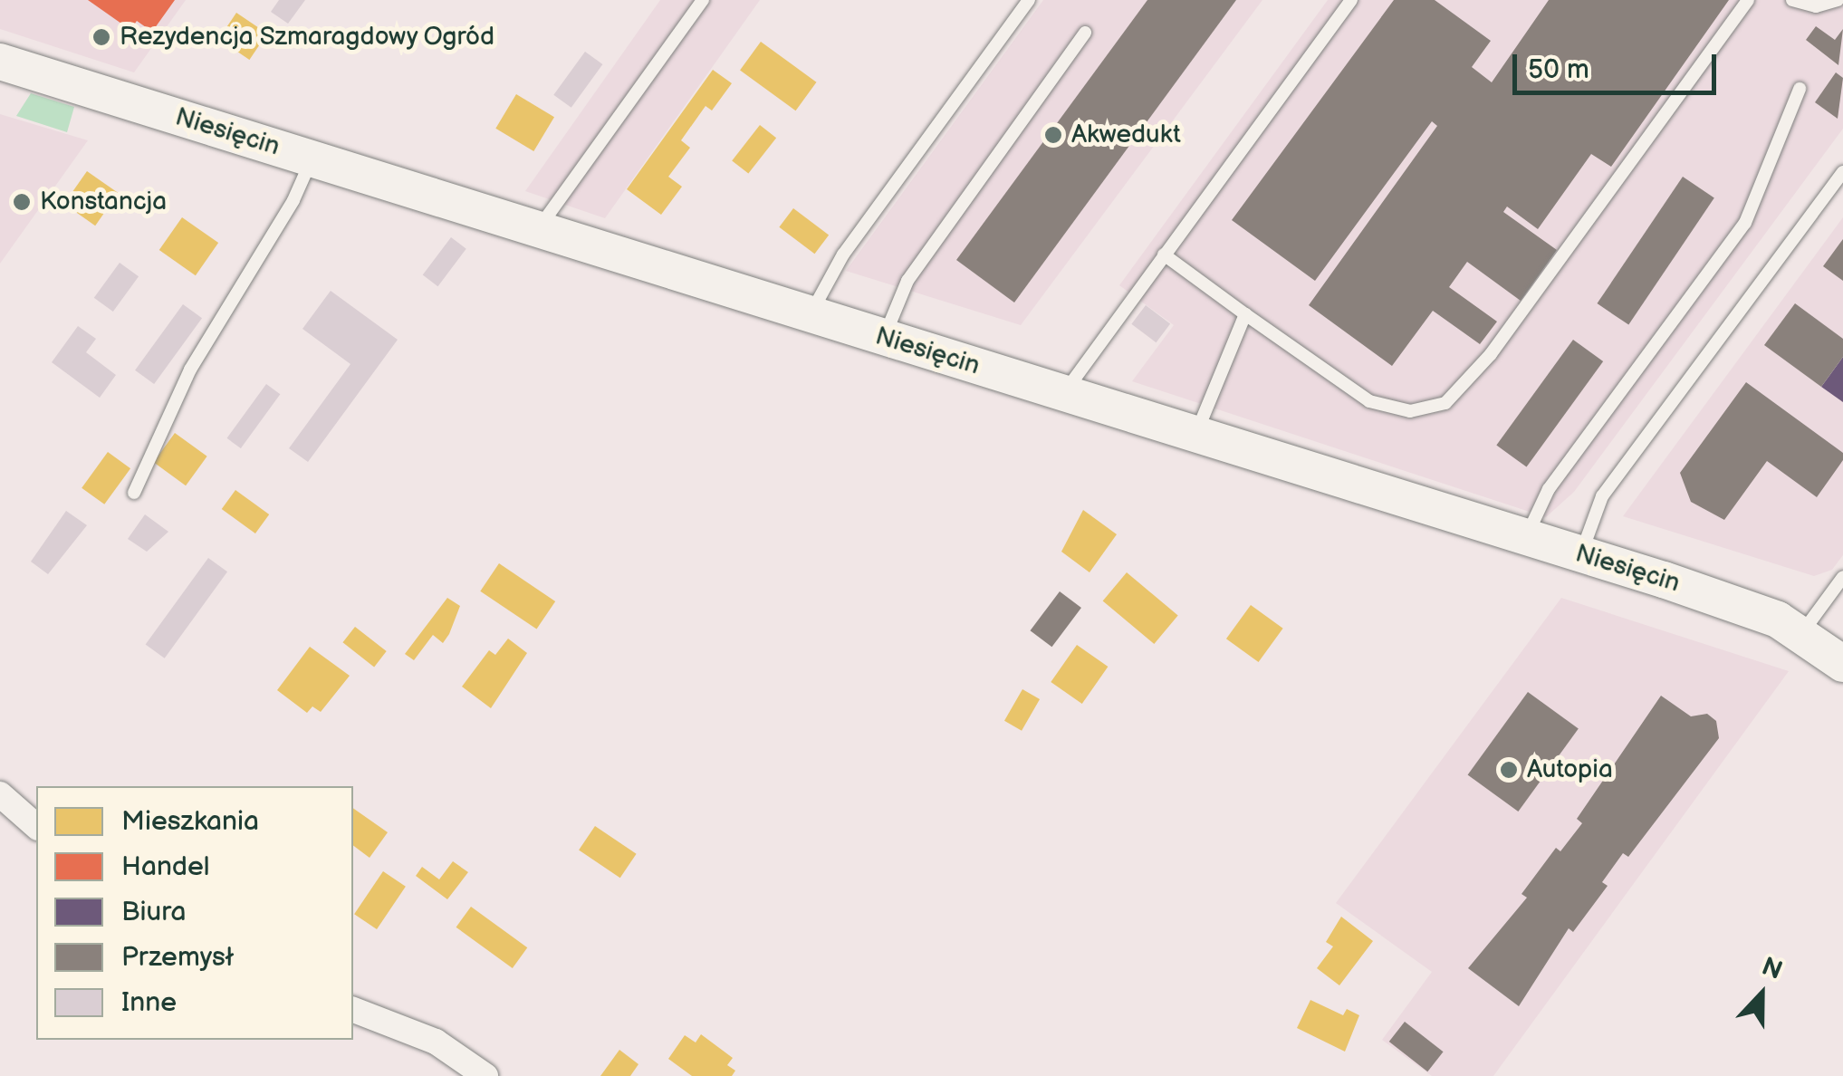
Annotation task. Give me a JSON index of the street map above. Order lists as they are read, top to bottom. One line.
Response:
{"streets":{"street":["Niesięcin"]},"places":["Rezydencja Szmaragdowy Ogród","Akwedukt","Konstancja","Autopia"],"legend":["Mieszkania","Handel","Biura","Przemysł","Inne"],"scale_bar":"50 m","north":"top"}
